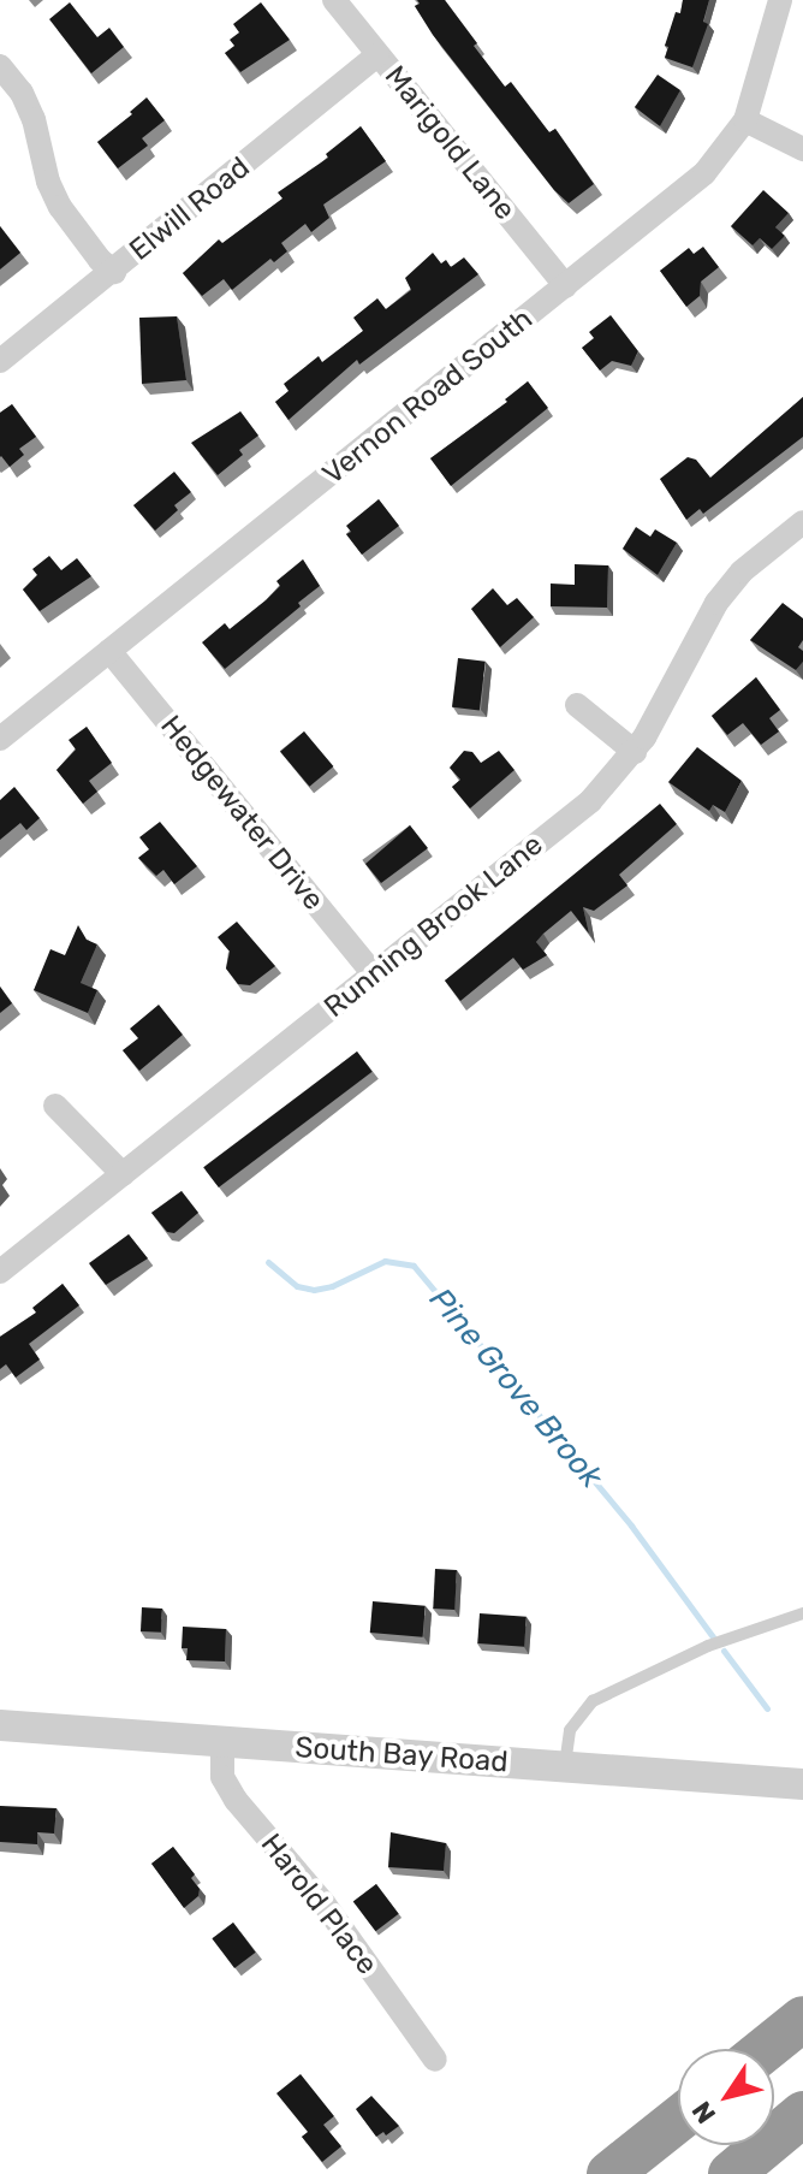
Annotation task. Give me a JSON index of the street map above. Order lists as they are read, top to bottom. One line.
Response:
{"streets":{"street":["Marigold Lane","Elwill Road","Vernon Road South","Hedgewater Drive","Running Brook Lane","South Bay Road","Harold Place"]},"crossings":[["Marigold Lane","Elwill Road"],["Marigold Lane","Vernon Road South"],["Vernon Road South","Hedgewater Drive"],["Hedgewater Drive","Running Brook Lane"],["South Bay Road","Harold Place"]],"water":["Pine Grove Brook"],"north":"bottom left"}
